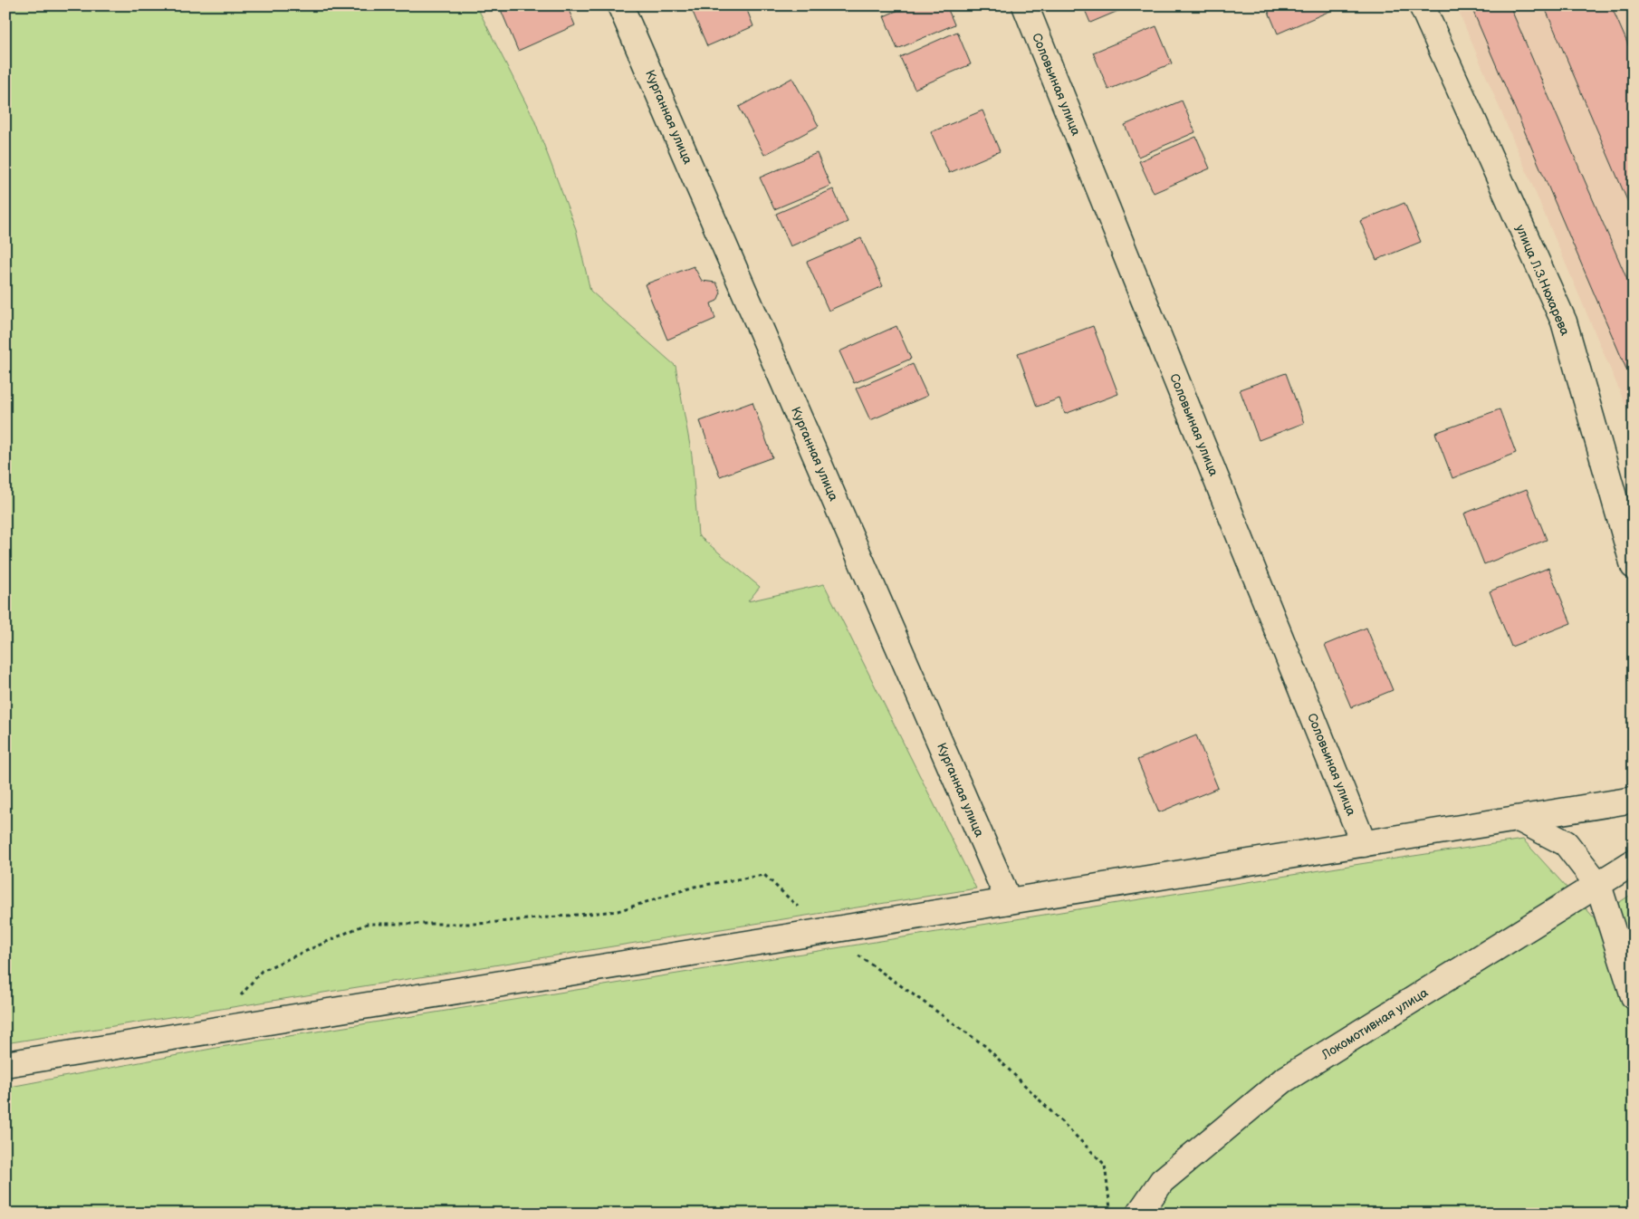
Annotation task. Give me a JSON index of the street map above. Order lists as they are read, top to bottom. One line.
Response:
{"streets":{"street":["Соловьиная улица","Курганная улица","улица Л.З.Нюхарева","Локомотивная улица"]}}
